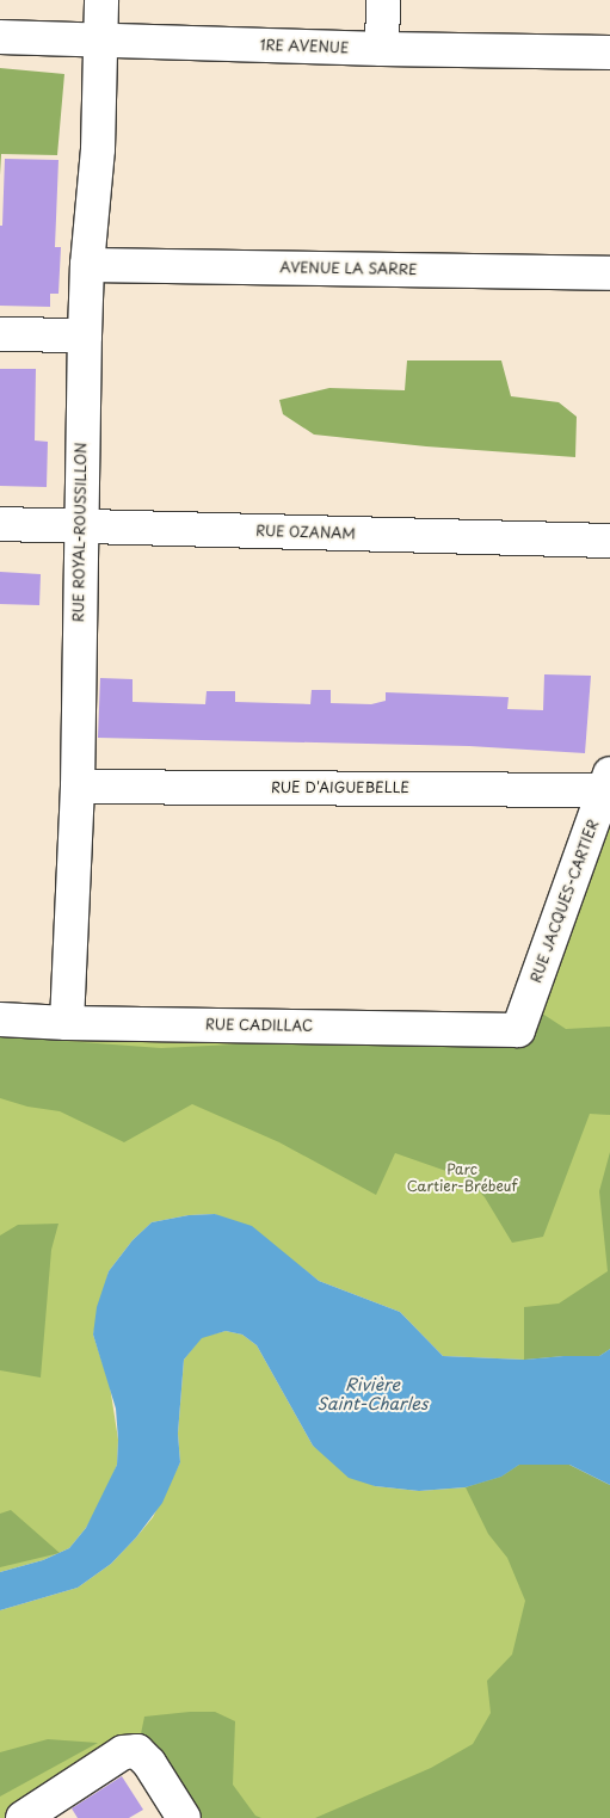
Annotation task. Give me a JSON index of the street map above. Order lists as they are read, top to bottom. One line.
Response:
{"streets":{"street":["1RE AVENUE","AVENUE LA SARRE","RUE ROYAL-ROUSSILLON","RUE OZANAM","RUE D'AIGUEBELLE","RUE JACQUES-CARTIER","RUE CADILLAC"]},"crossings":[["1RE AVENUE","RUE ROYAL-ROUSSILLON"],["AVENUE LA SARRE","RUE ROYAL-ROUSSILLON"],["RUE ROYAL-ROUSSILLON","RUE OZANAM"],["RUE ROYAL-ROUSSILLON","RUE D'AIGUEBELLE"],["RUE ROYAL-ROUSSILLON","RUE CADILLAC"],["RUE D'AIGUEBELLE","RUE JACQUES-CARTIER"],["RUE JACQUES-CARTIER","RUE CADILLAC"]],"water":["Rivière Saint-Charles"],"parks":["Parc Cartier-Brébeuf"]}
